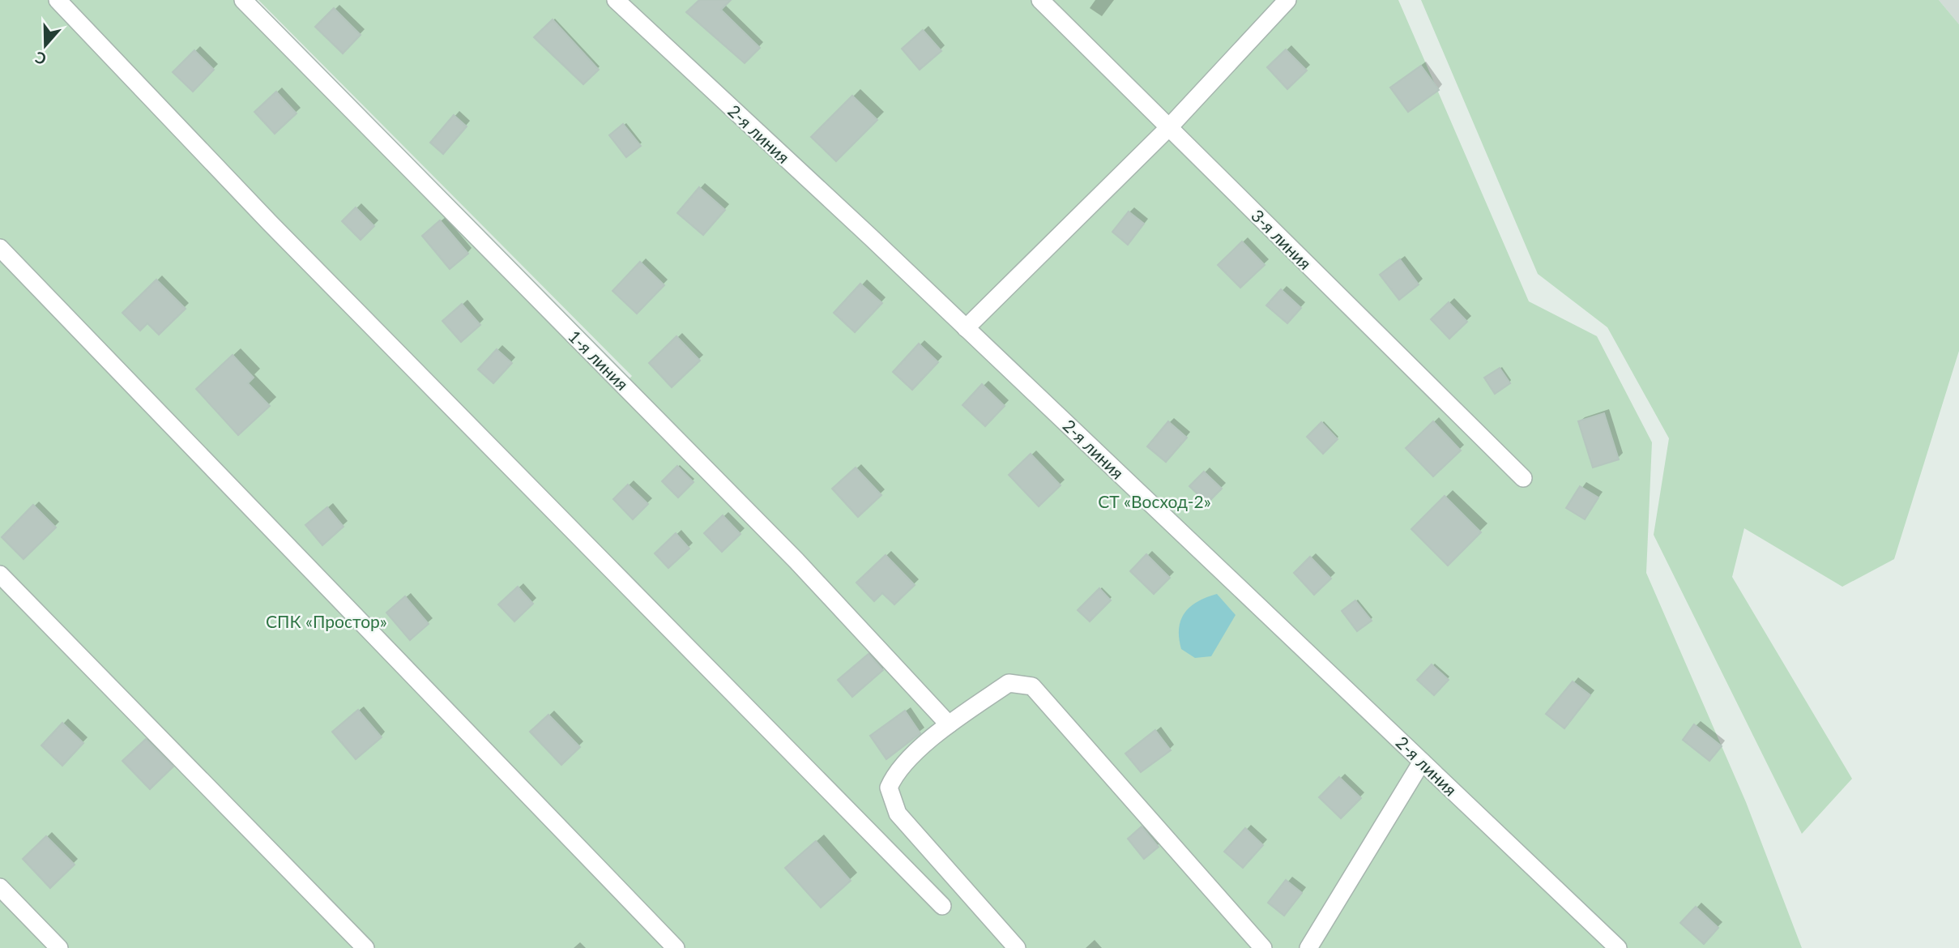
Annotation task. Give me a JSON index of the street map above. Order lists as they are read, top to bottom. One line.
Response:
{"streets":{"street":["2-я линия","3-я линия","1-я линия"]},"parks":["СТ «Восход-2»","СПК «Простор»"],"north":"bottom"}
